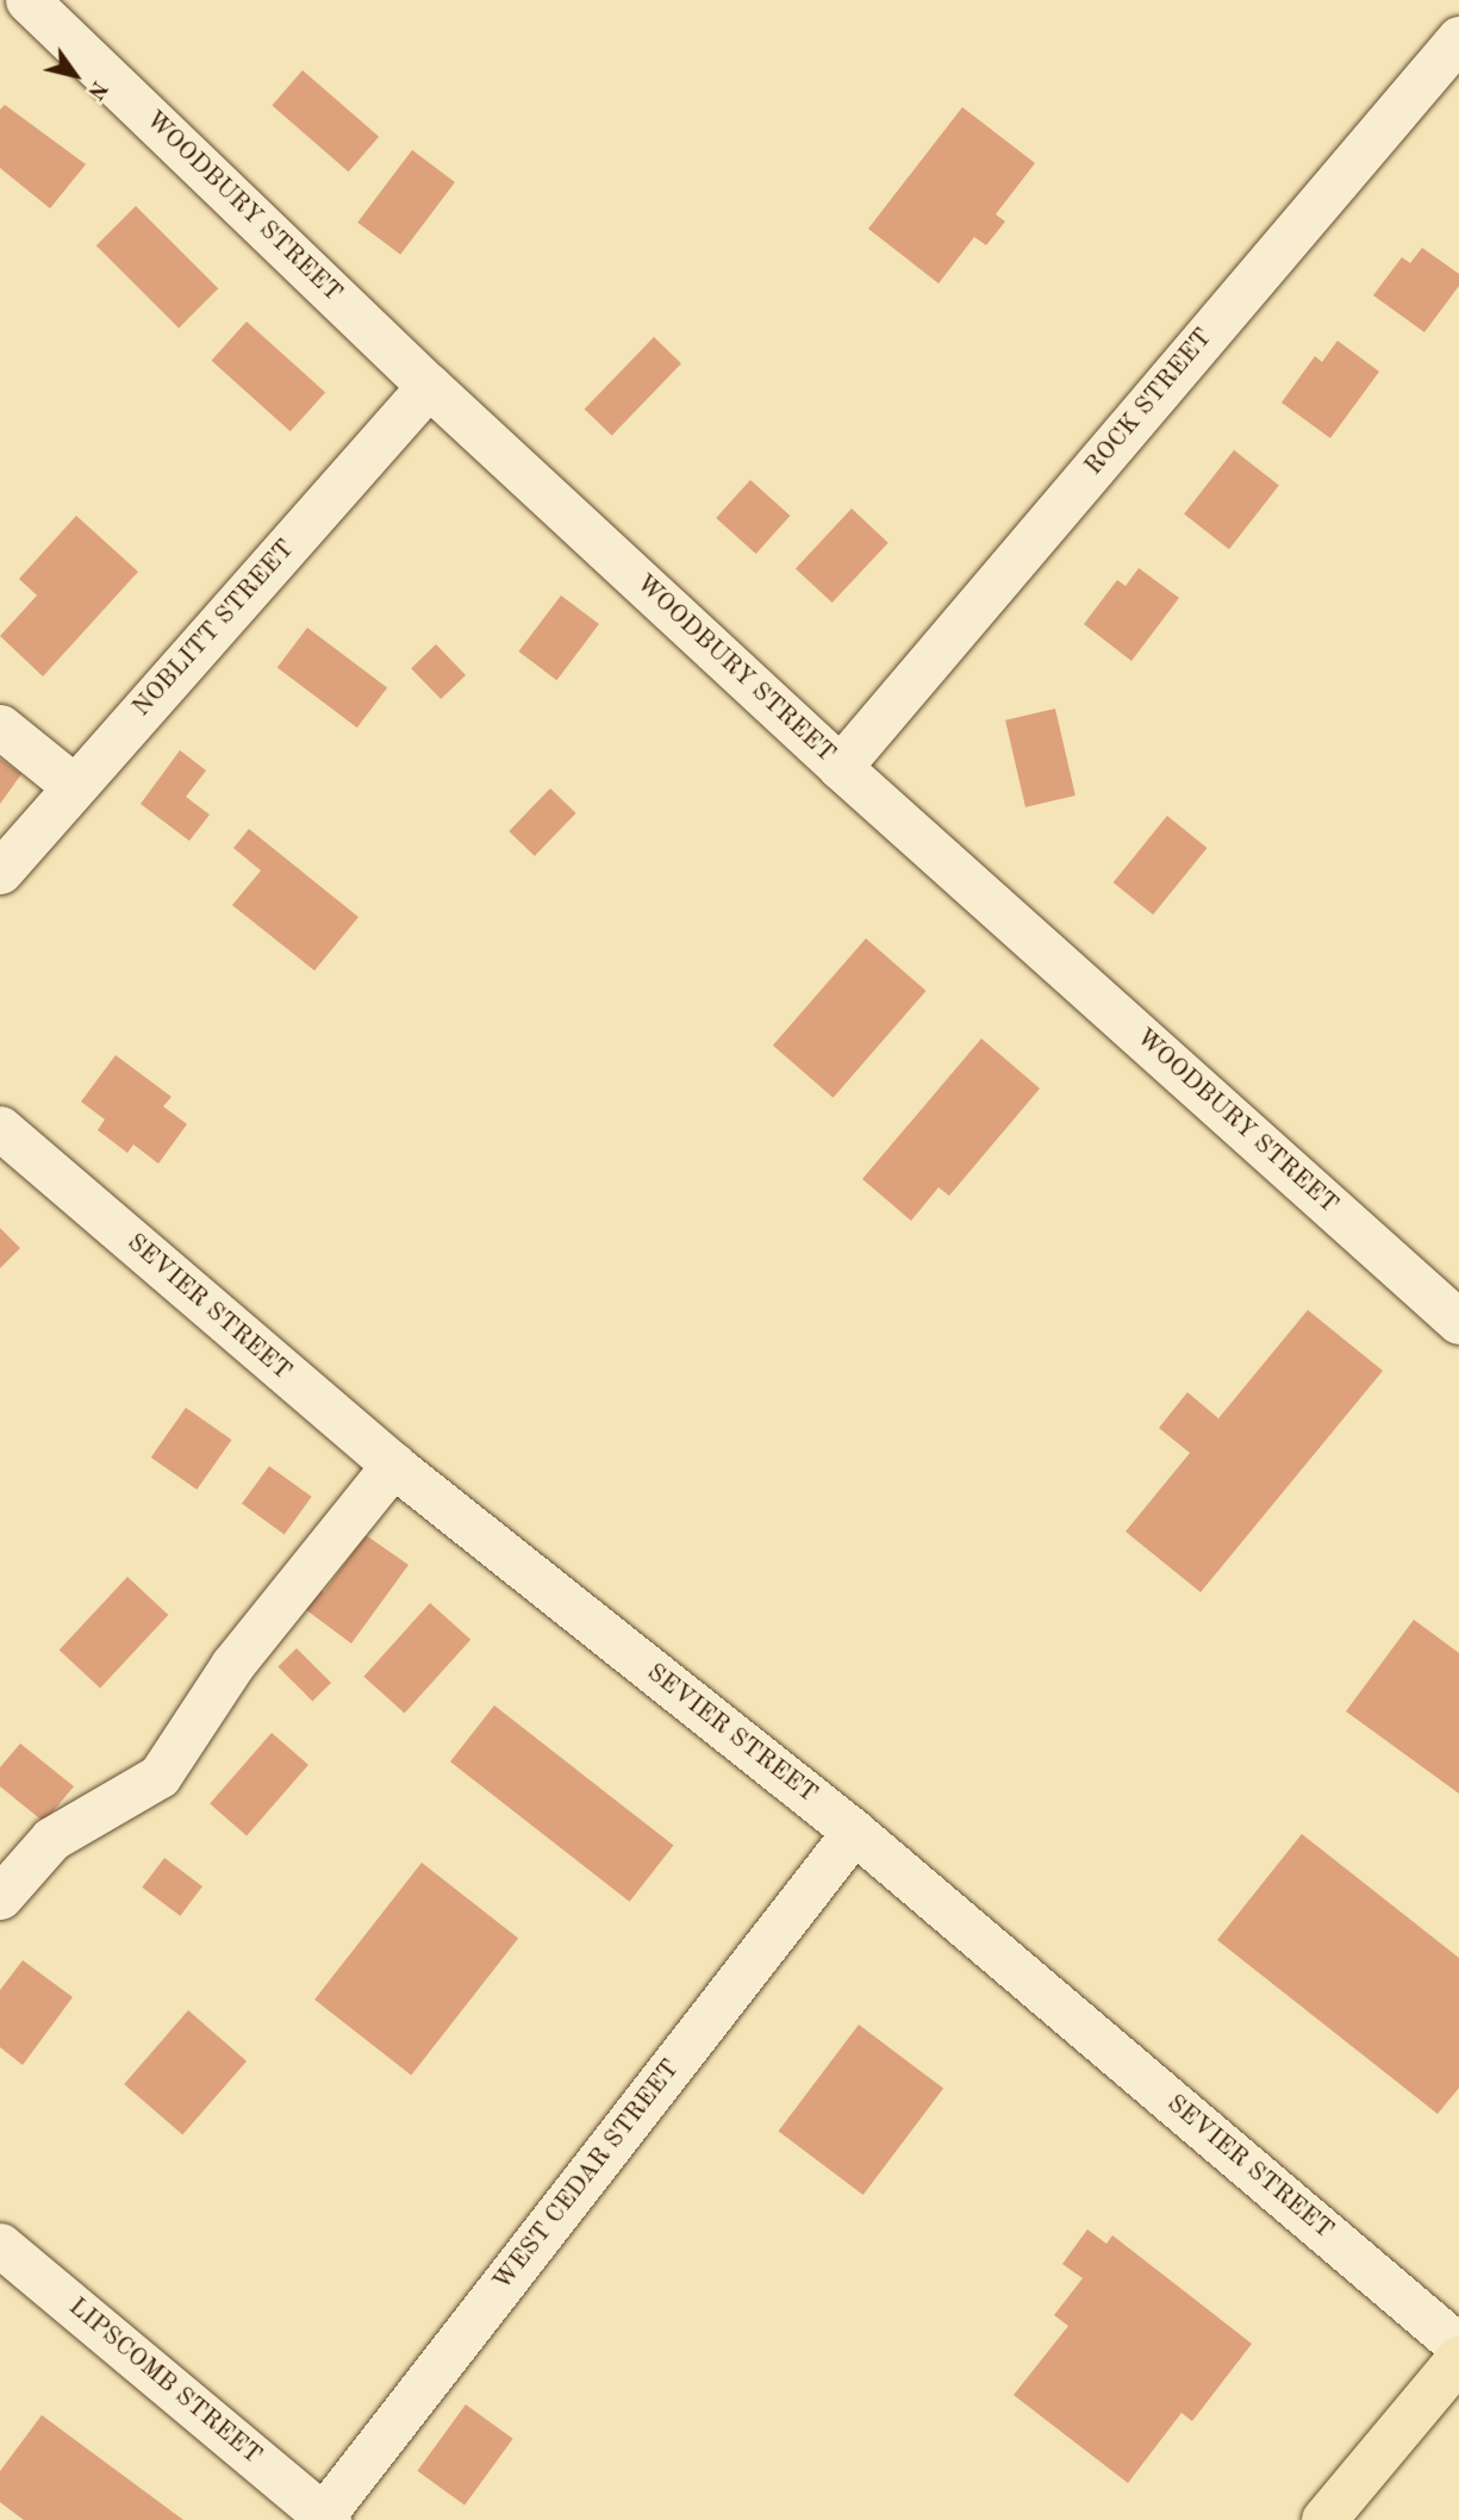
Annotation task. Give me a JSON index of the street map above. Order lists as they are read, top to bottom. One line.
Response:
{"streets":{"street":["WOODBURY STREET","ROCK STREET","NOBLITT STREET","SEVIER STREET","WEST CEDAR STREET","LIPSCOMB STREET"]},"crossings":[["WOODBURY STREET","ROCK STREET"],["WOODBURY STREET","NOBLITT STREET"],["SEVIER STREET","WEST CEDAR STREET"],["WEST CEDAR STREET","LIPSCOMB STREET"]],"north":"bottom right"}
